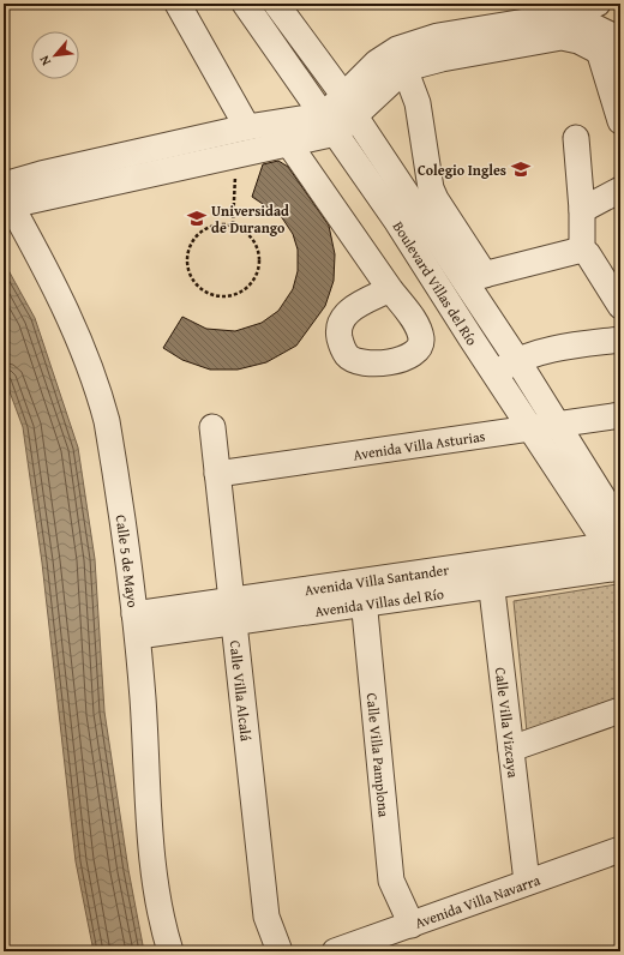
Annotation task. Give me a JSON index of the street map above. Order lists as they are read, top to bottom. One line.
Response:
{"streets":{"street":["Boulevard Villas del Río","Avenida Villa Asturias","Calle 5 de Mayo","Avenida Villa Santander","Calle Villa Alcalá","Calle Villa Vizcaya","Calle Villa Pamplona","Avenida Villa Navarra"]},"crossings":[["Boulevard Villas del Río","Avenida Villa Asturias"],["Boulevard Villas del Río","Avenida Villa Santander"],["Avenida Villa Asturias","Calle Villa Alcalá"],["Calle 5 de Mayo","Avenida Villa Santander"],["Avenida Villa Santander","Calle Villa Alcalá"],["Avenida Villa Santander","Calle Villa Vizcaya"],["Avenida Villa Santander","Calle Villa Pamplona"],["Calle Villa Vizcaya","Avenida Villa Navarra"],["Calle Villa Pamplona","Avenida Villa Navarra"]],"places":{"school or university":["Colegio Ingles","Universidad de Durango"]},"north":"bottom left"}
